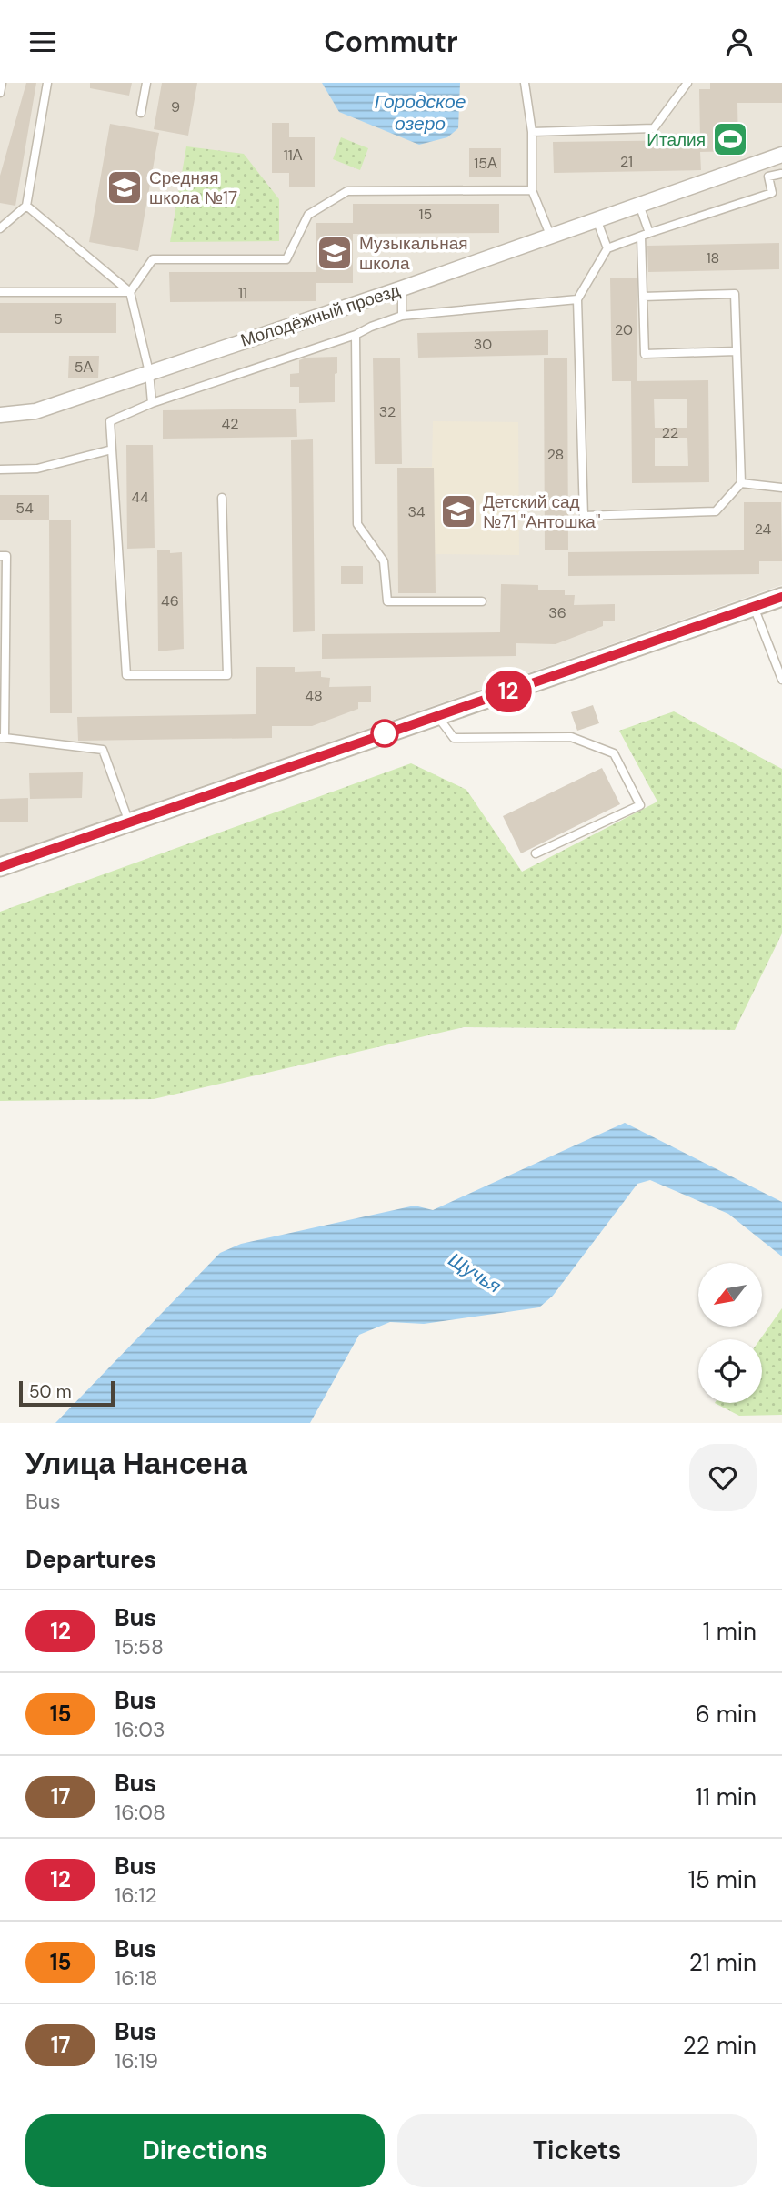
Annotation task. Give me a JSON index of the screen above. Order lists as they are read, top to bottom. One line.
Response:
{"streets":{"street":["Молодёжный проезд"]},"water":["Городское озеро","Щучья"],"places":{"sports":["Италия"],"school or university":["Средняя школа №17","Музыкальная школа","Детский сад №71 \"Антошка\""]},"lines":["bus line 12"],"house_numbers":["9","11А","21","15А","15","18","11","5","20","30","5А","32","42","22","28","44","54","34","24","46","36","48"],"scale_bar":"50 m","north":"bottom left","page":{"header":"Commutr","on_map":"12","scale":"50 m","heading":[["Улица Нансена","Bus"],"Departures"],"list":[{"mark":"12","name":"Bus","note":"15:58","value":"1 min"},{"mark":"15","name":"Bus","note":"16:03","value":"6 min"},{"mark":"17","name":"Bus","note":"16:08","value":"11 min"},{"mark":"12","name":"Bus","note":"16:12","value":"15 min"},{"mark":"15","name":"Bus","note":"16:18","value":"21 min"},{"mark":"17","name":"Bus","note":"16:19","value":"22 min"}],"buttons":["Directions","Tickets"]}}
